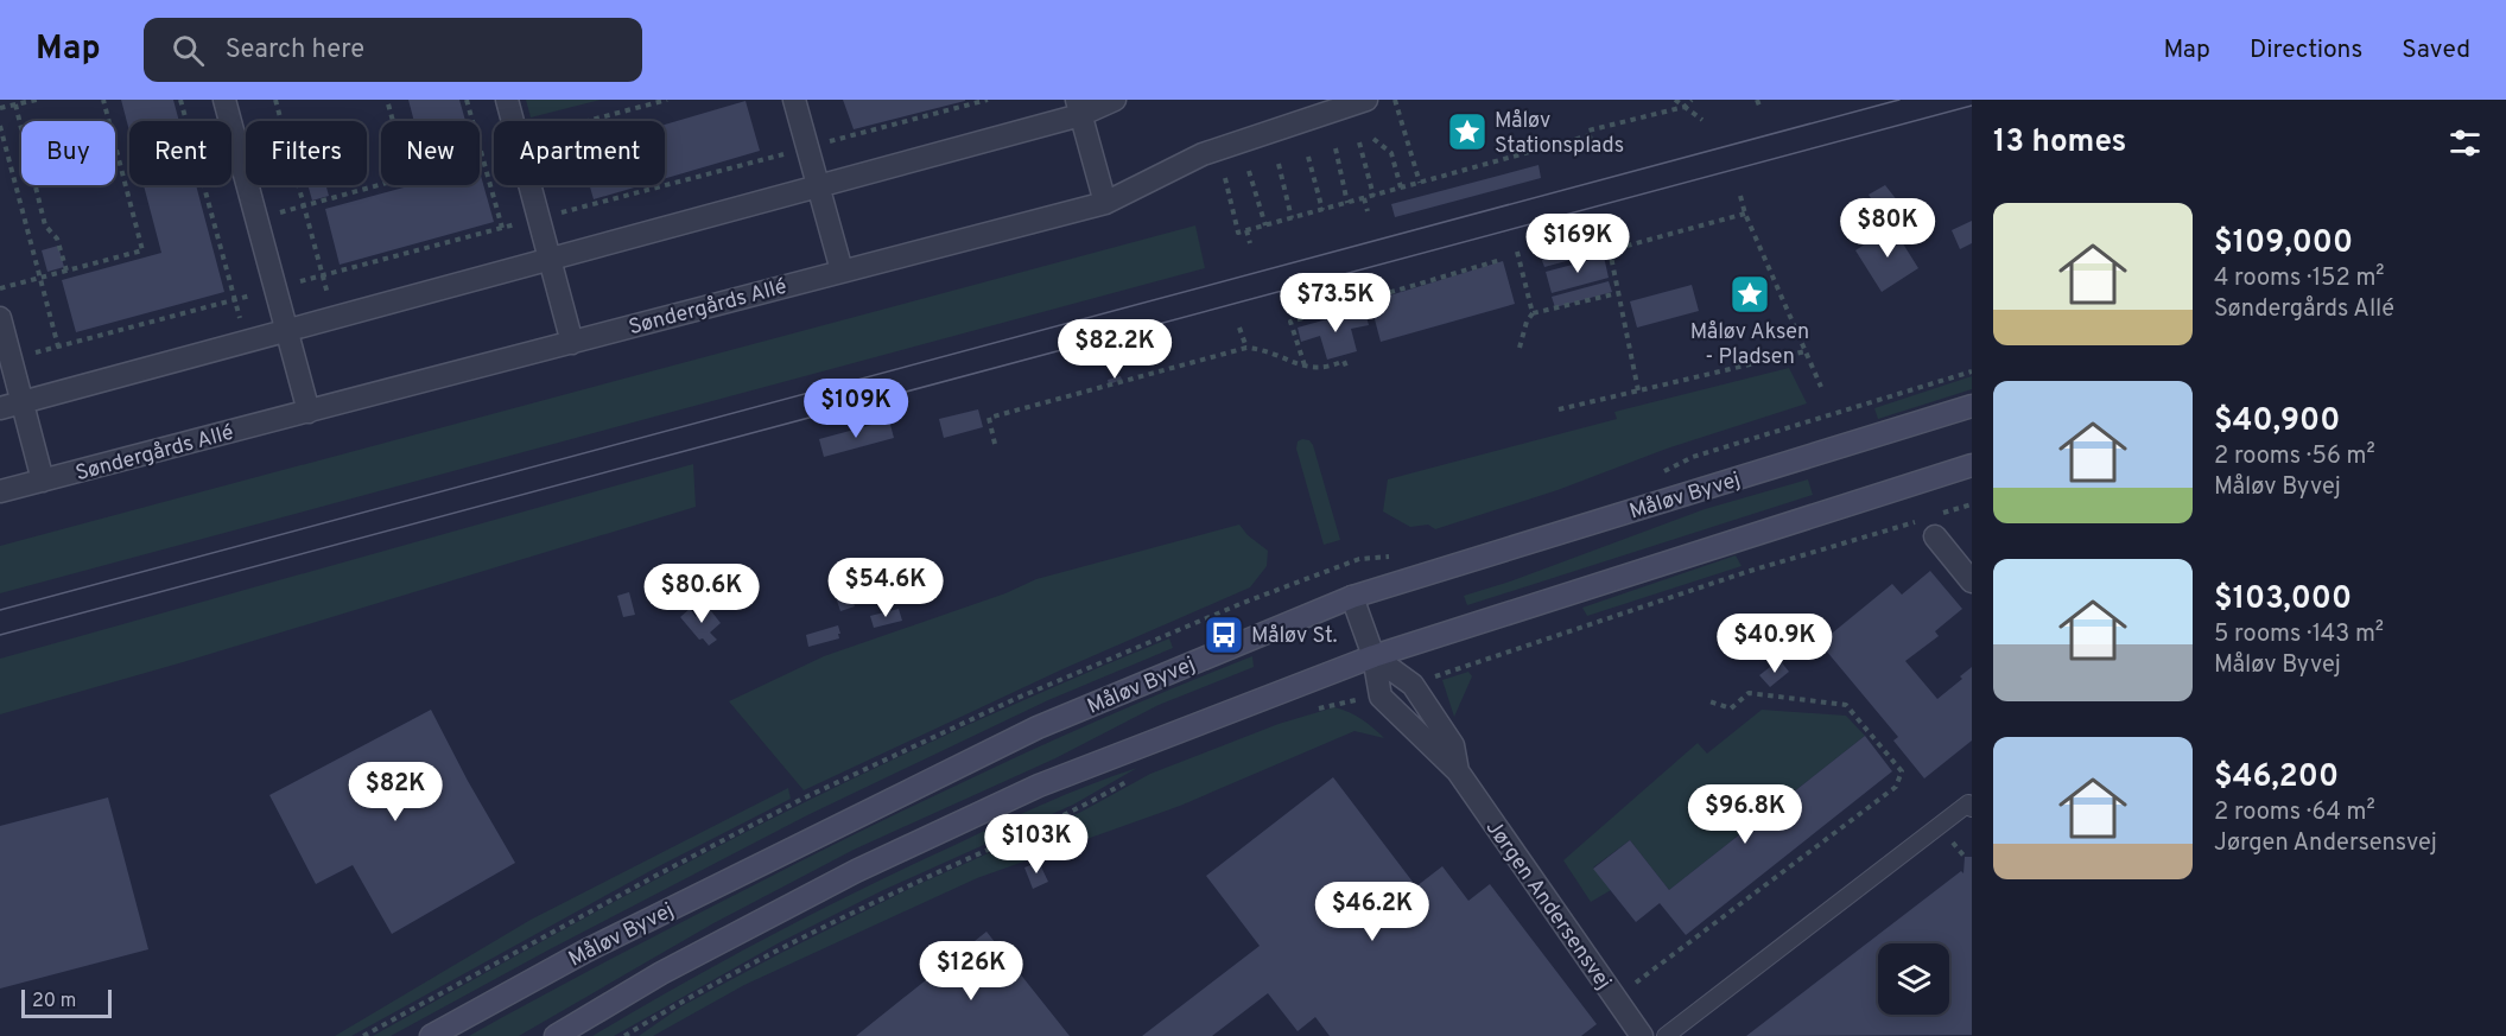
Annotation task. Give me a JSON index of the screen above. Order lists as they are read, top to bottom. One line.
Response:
{"streets":{"main road":["Måløv Byvej"],"street":["Søndergårds Allé","Jørgen Andersensvej"]},"places":{"place":["Måløv Stationsplads","Måløv Aksen - Pladsen"],"bus stop":["Måløv St."]},"scale_bar":"20 m","page":{"header":"Map","search":"Search here","nav":["Map","Directions","Saved"],"heading":"13 homes","chip":["Buy","Rent","Filters","New","Apartment"],"list":[{"name":"$109,000","note":"4 rooms · 152 m² · Søndergårds Allé"},{"name":"$40,900","note":"2 rooms · 56 m² · Måløv Byvej"},{"name":"$103,000","note":"5 rooms · 143 m² · Måløv Byvej"},{"name":"$46,200","note":"2 rooms · 64 m² · Jørgen Andersensvej"}],"price":["$80K","$169K","$73.5K","$82.2K","$109K","$54.6K","$80.6K","$40.9K","$82K","$96.8K","$103K","$46.2K","$126K"],"scale":"20 m"}}
